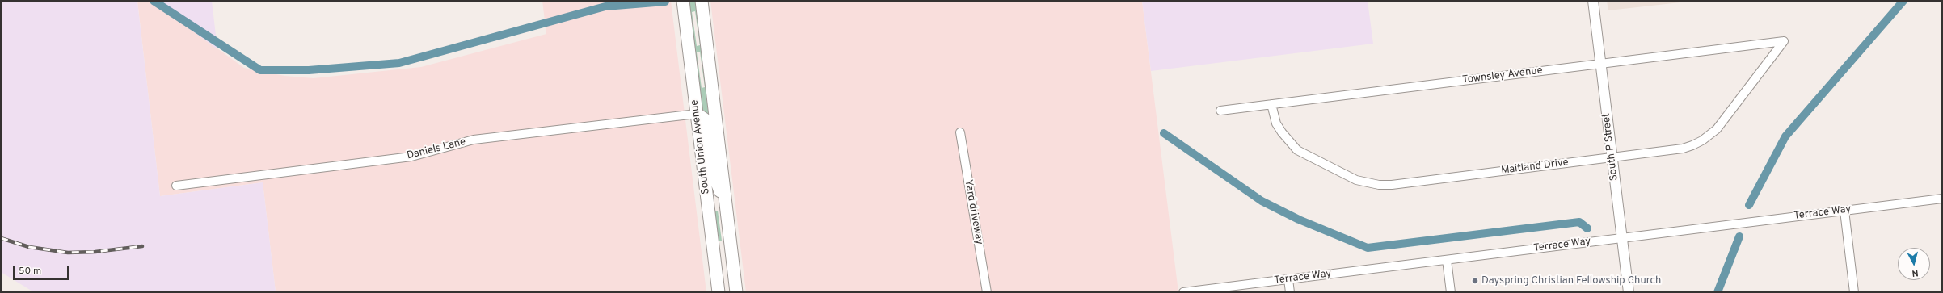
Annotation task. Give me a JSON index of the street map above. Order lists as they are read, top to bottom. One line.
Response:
{"streets":{"main road":["South Union Avenue"],"street":["Townsley Avenue","South P Street","Daniels Lane","Maitland Drive","Yard driveway","Terrace Way"]},"crossings":[["Townsley Avenue","South P Street"],["Townsley Avenue","Maitland Drive"],["South Union Avenue","Daniels Lane"],["South P Street","Maitland Drive"],["South P Street","Terrace Way"]],"places":["Dayspring Christian Fellowship Church"],"scale_bar":"50 m","north":"bottom"}
